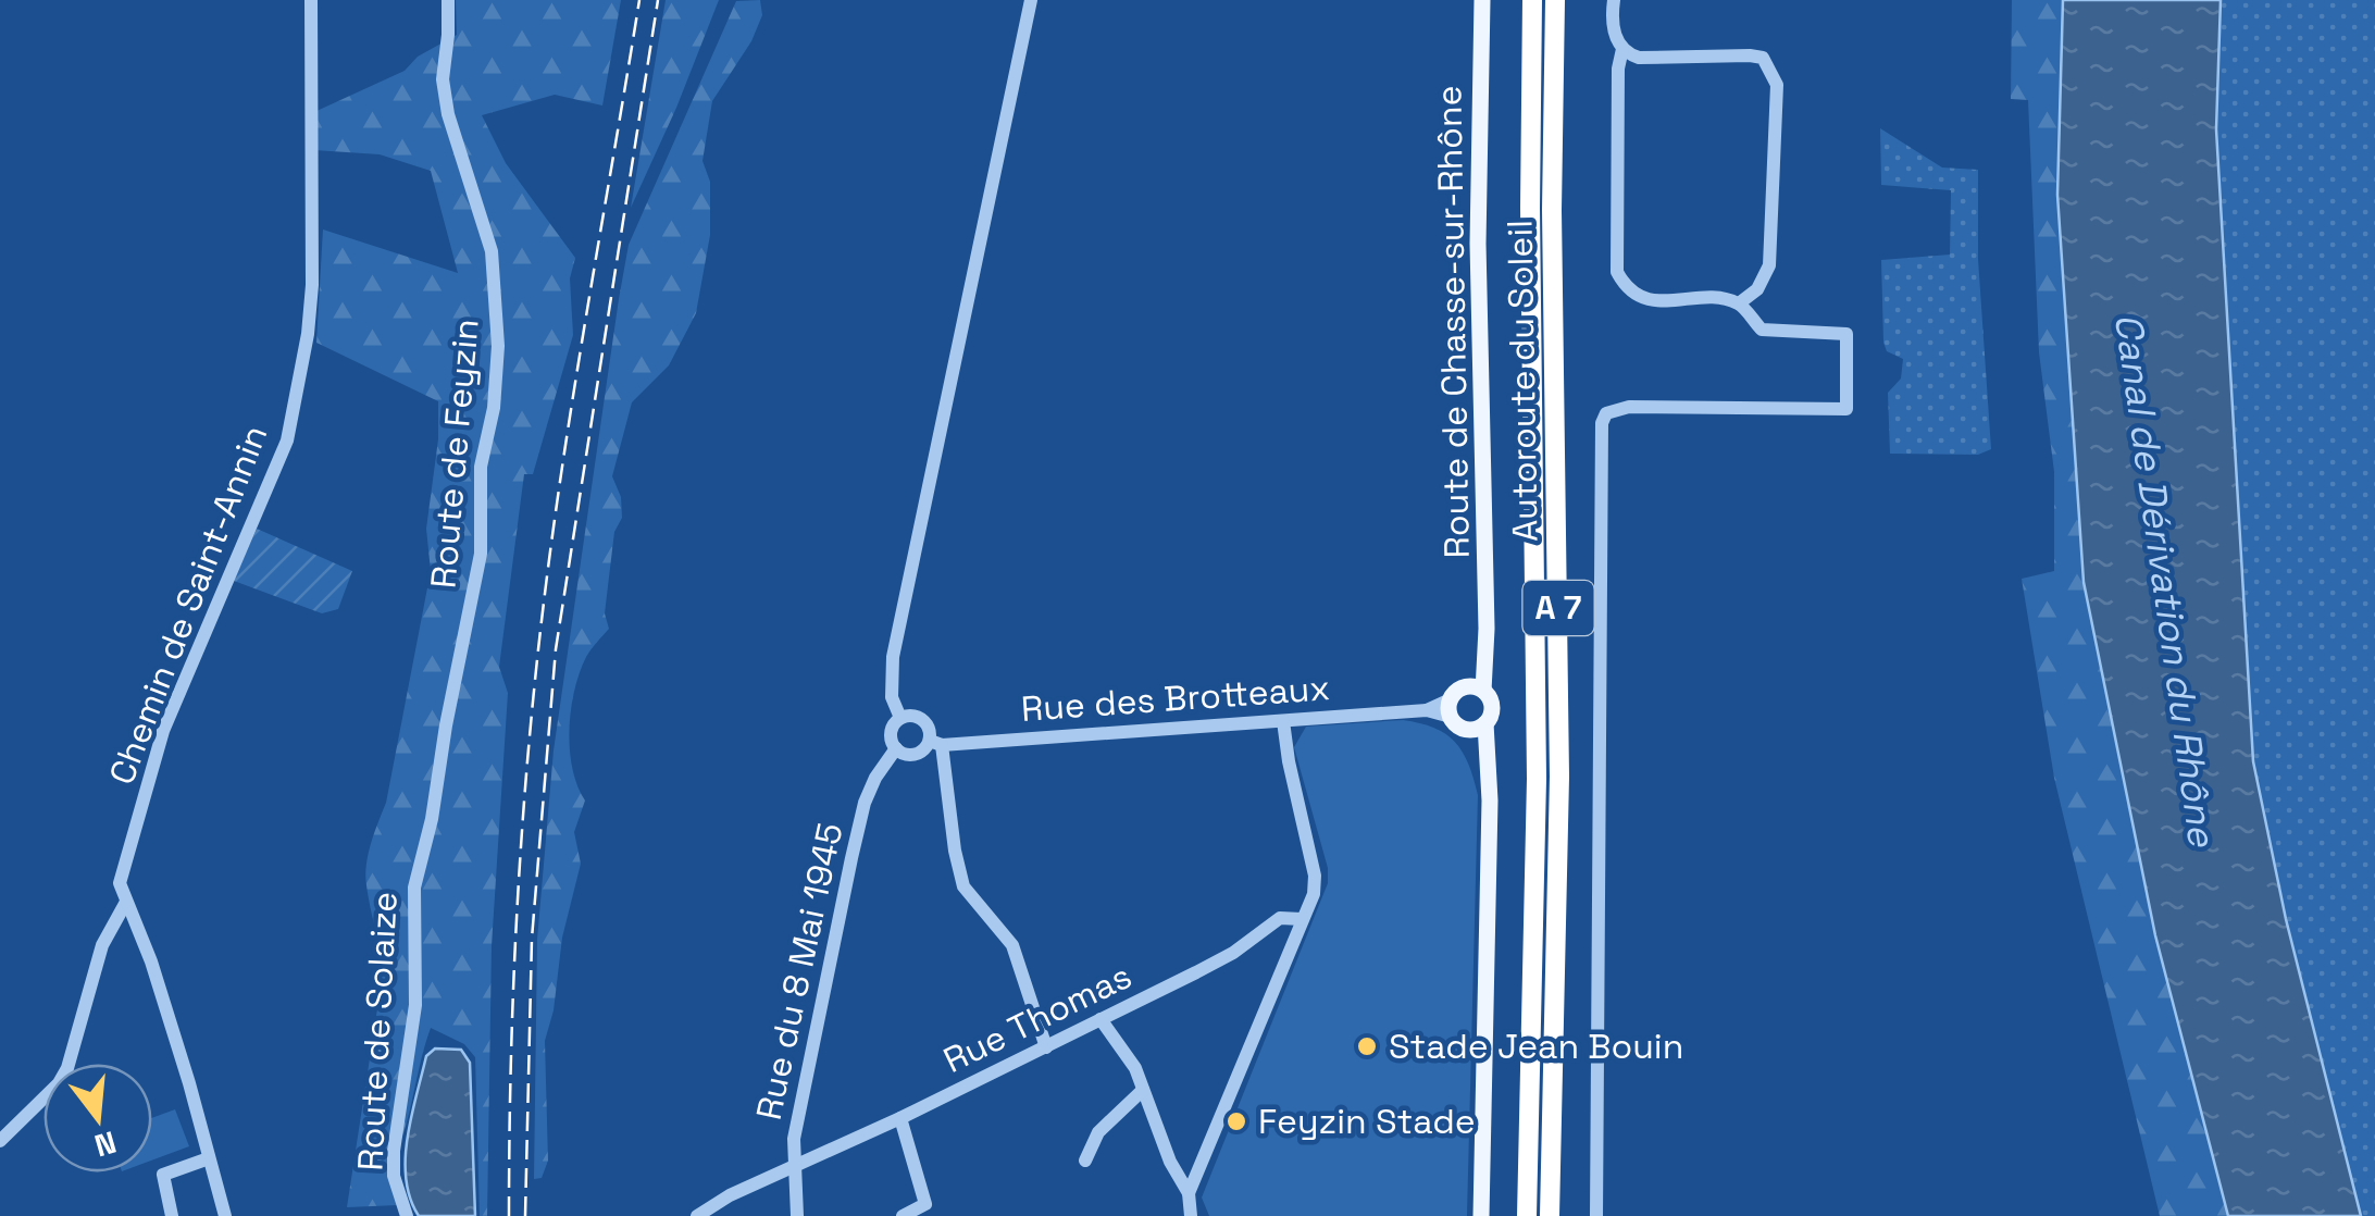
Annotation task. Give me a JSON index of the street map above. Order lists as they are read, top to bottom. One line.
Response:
{"streets":{"highway":["Autoroute du Soleil","A 7"],"main road":["Route de Chasse-sur-Rhône"],"street":["Route de Feyzin","Chemin de Saint-Annin","Rue des Brotteaux","Rue du 8 Mai 1945","Rue Thomas","Route de Solaize"]},"crossings":[["Route de Feyzin","Route de Solaize"],["Rue des Brotteaux","Rue du 8 Mai 1945"],["Rue du 8 Mai 1945","Rue Thomas"]],"water":["Canal de Dérivation du Rhône"],"places":["Stade Jean Bouin","Feyzin Stade"],"north":"bottom"}
